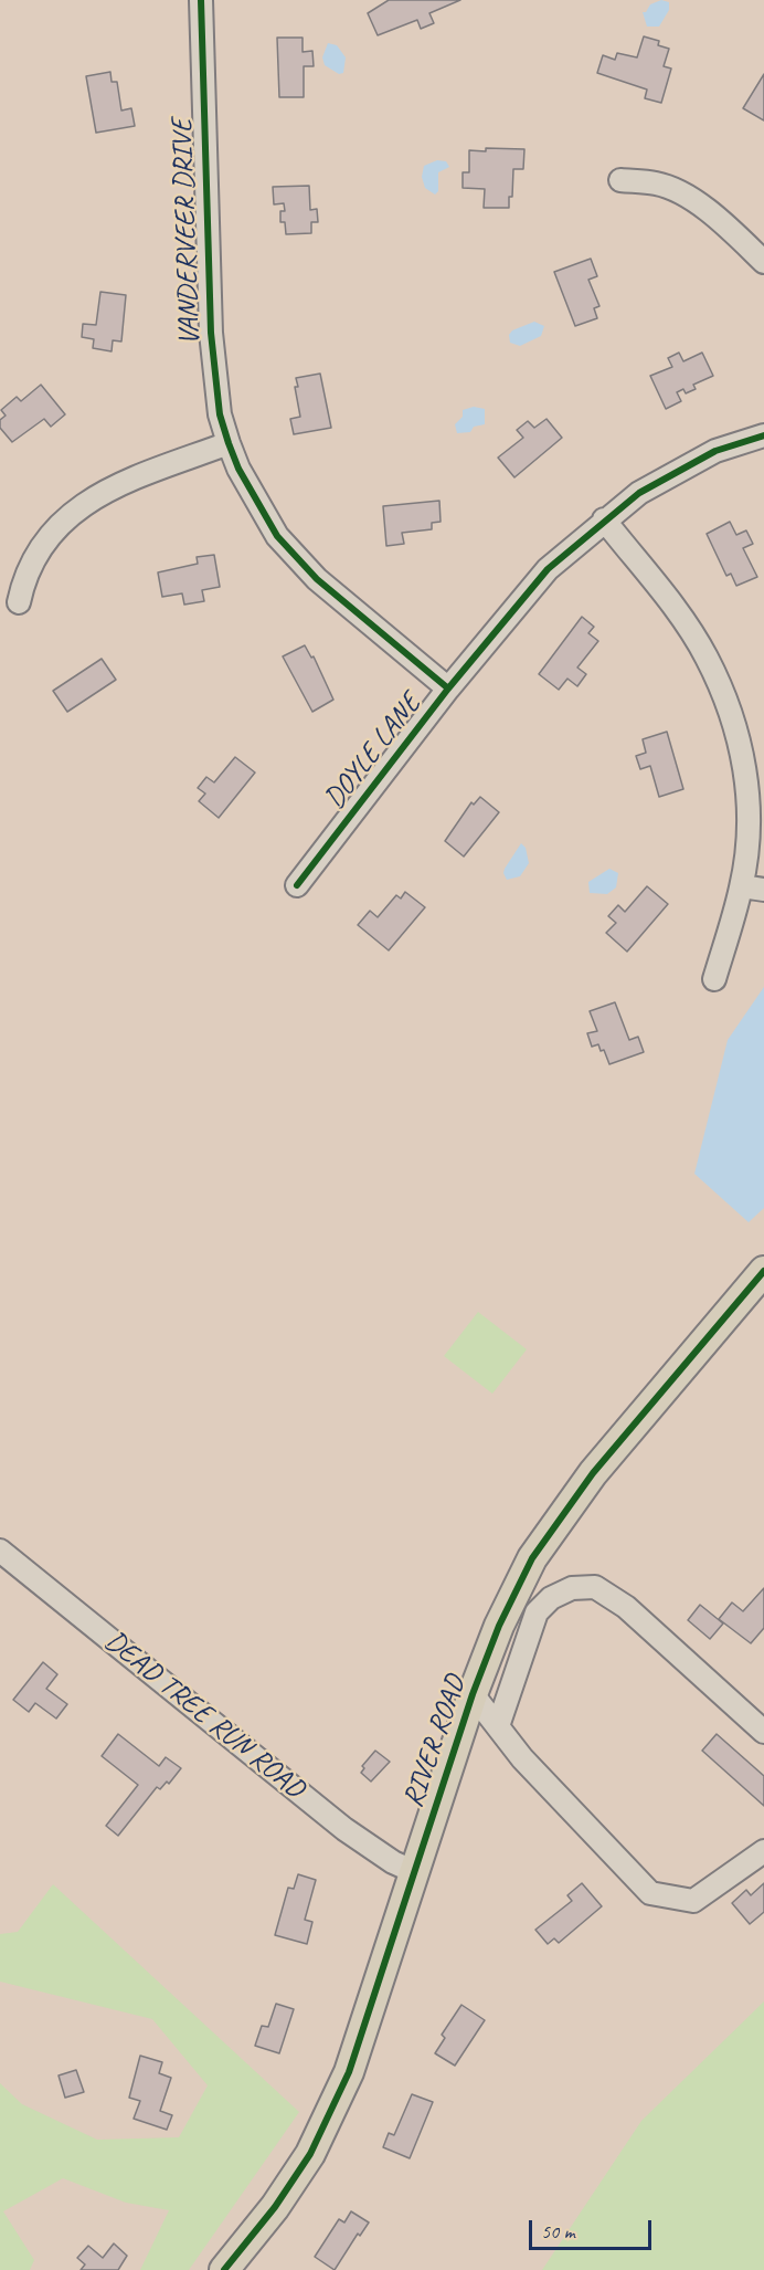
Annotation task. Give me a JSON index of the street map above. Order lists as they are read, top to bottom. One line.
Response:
{"streets":{"main road":["RIVER ROAD"],"street":["VANDERVEER DRIVE","DOYLE LANE","DEAD TREE RUN ROAD"]},"crossings":[["VANDERVEER DRIVE","DOYLE LANE"],["DEAD TREE RUN ROAD","RIVER ROAD"]],"scale_bar":"50 m"}
